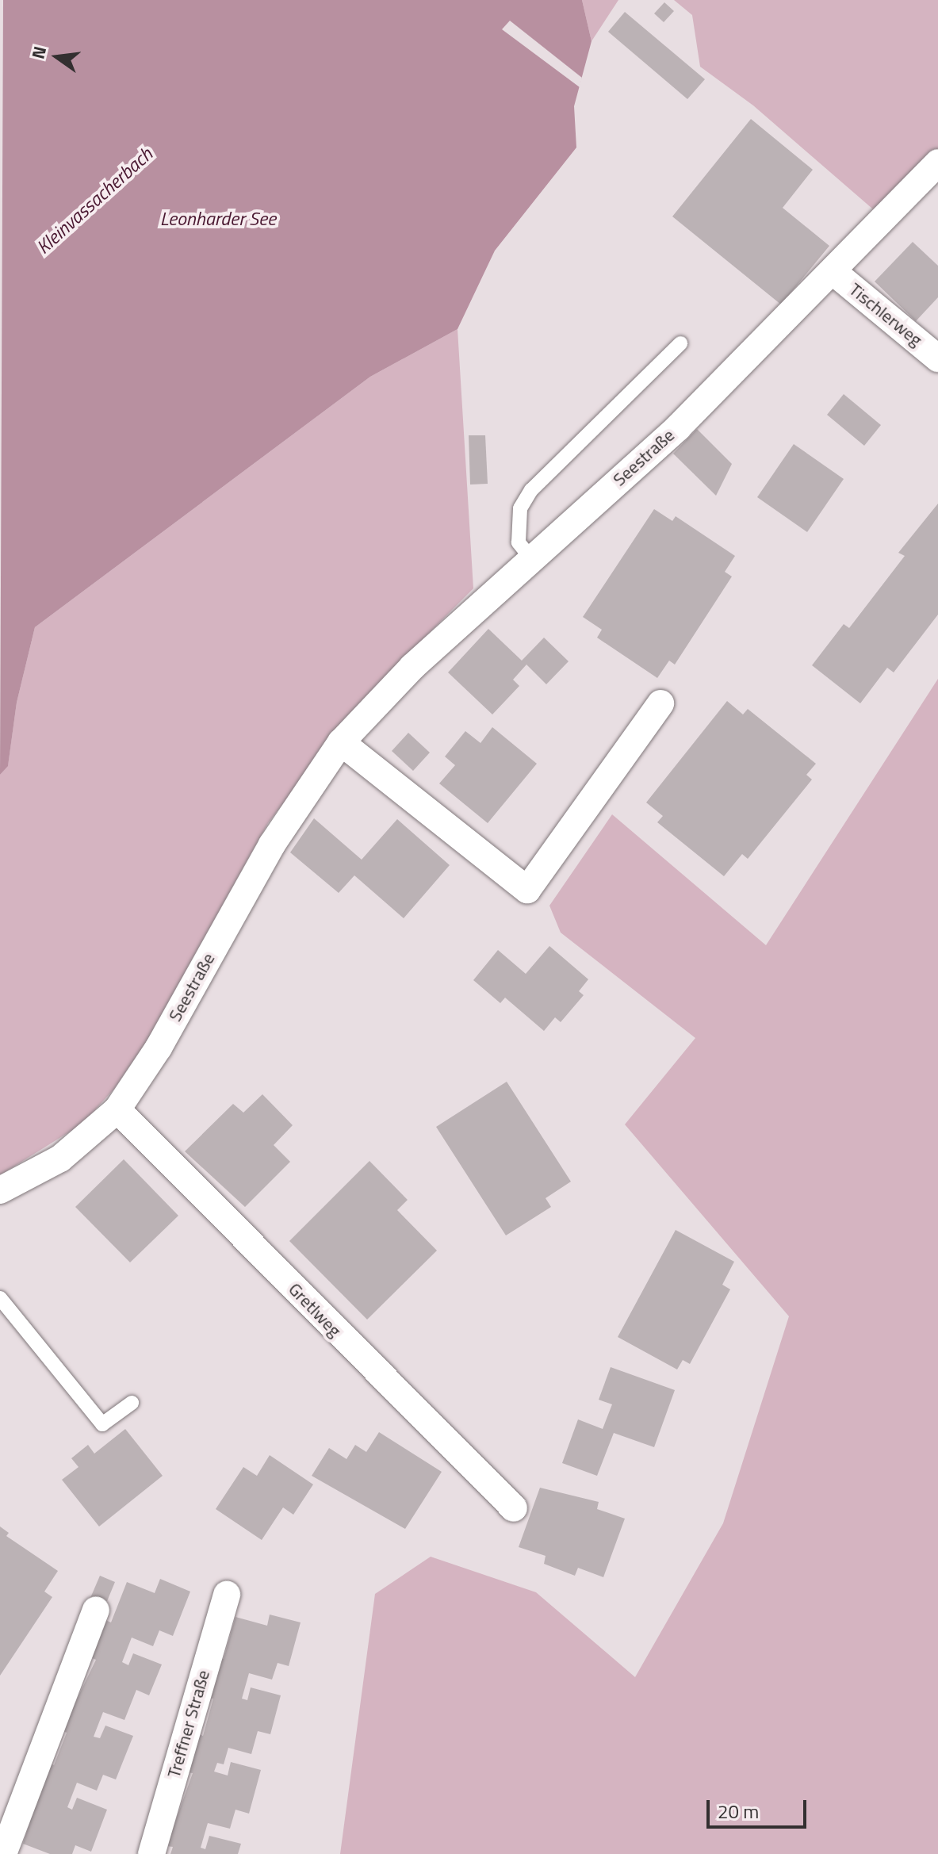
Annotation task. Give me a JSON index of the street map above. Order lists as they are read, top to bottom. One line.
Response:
{"streets":{"street":["Tischlerweg","Seestraße","Gretlweg","Treffner Straße"]},"crossings":[["Tischlerweg","Seestraße"],["Seestraße","Gretlweg"]],"water":["Kleinvassacherbach","Leonharder See"],"scale_bar":"20 m","north":"left"}
